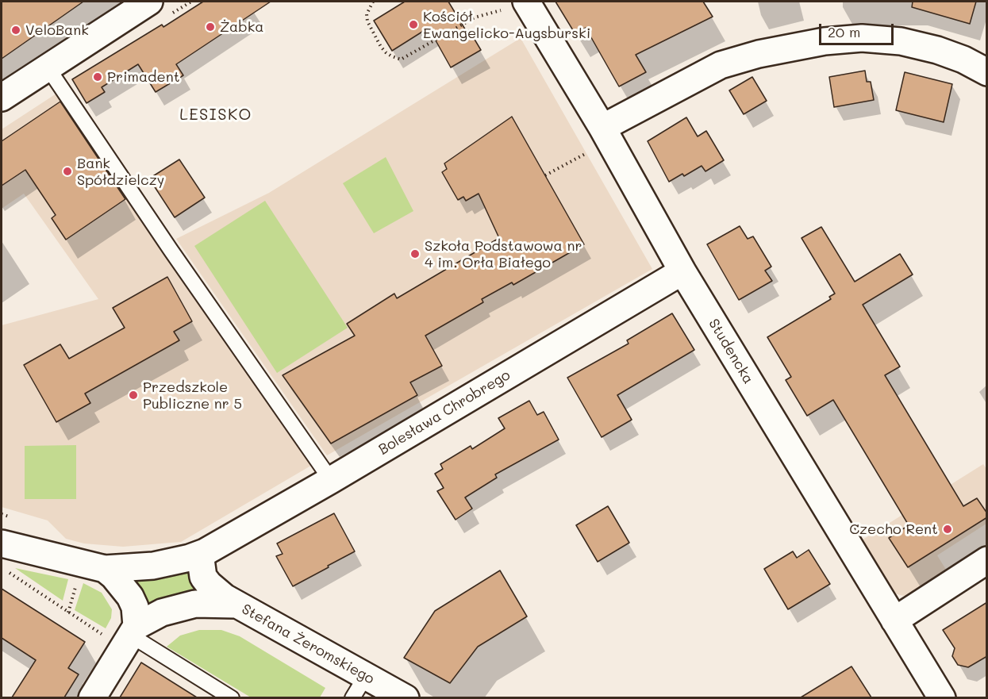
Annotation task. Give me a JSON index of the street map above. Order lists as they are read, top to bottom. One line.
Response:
{"streets":{"street":["Studencka","Bolesława Chrobrego","Stefana Żeromskiego"]},"crossings":[["Studencka","Bolesława Chrobrego"],["Bolesława Chrobrego","Stefana Żeromskiego"]],"districts":["LESISKO"],"places":["Kościół Ewangelicko-Augsburski","Żabka","VeloBank","Primadent","Bank Spółdzielczy","Szkoła Podstawowa nr 4 im. Orła Białego","Przedszkole Publiczne nr 5","Czecho Rent"],"scale_bar":"20 m"}
